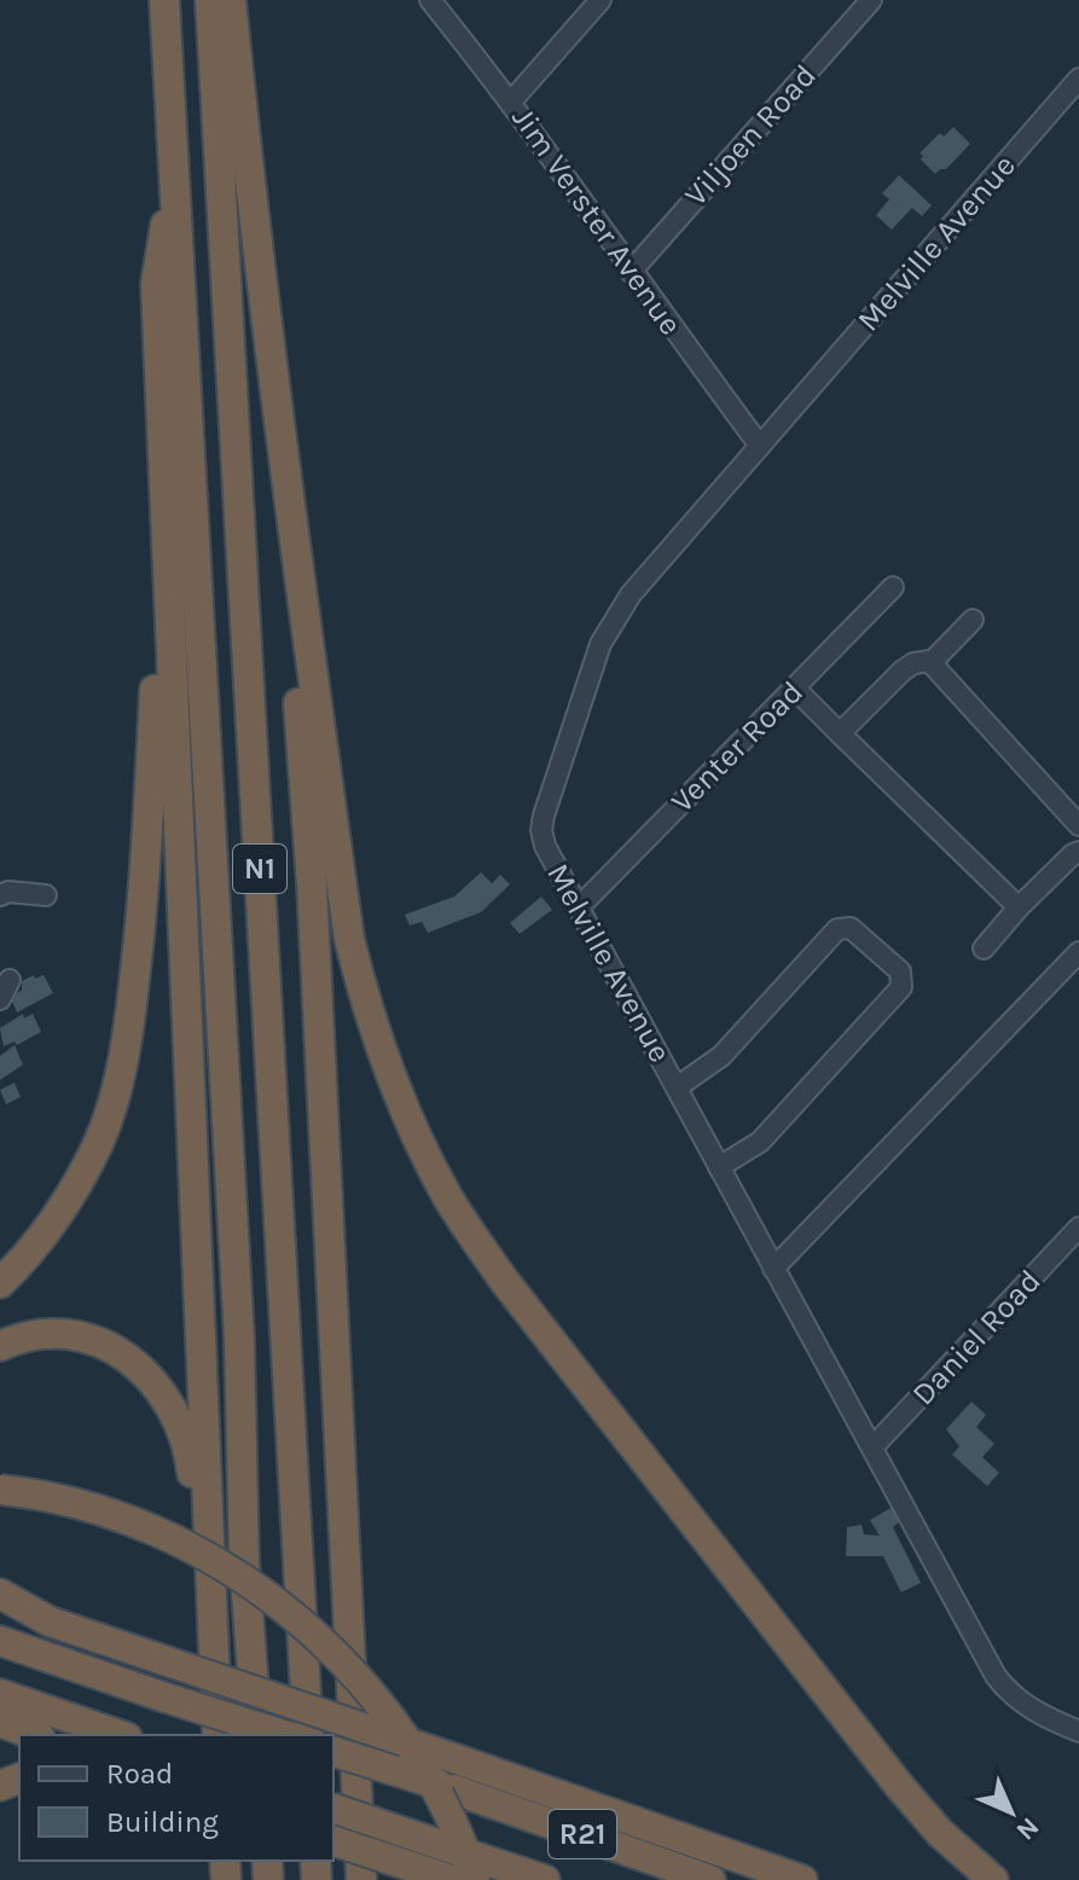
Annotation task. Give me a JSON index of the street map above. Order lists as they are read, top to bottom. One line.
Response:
{"streets":{"highway":["N1","R21"],"street":["Viljoen Road","Jim Verster Avenue","Melville Avenue","Venter Road","Daniel Road"]},"crossings":[["Viljoen Road","Jim Verster Avenue"],["Jim Verster Avenue","Melville Avenue"],["Melville Avenue","Venter Road"],["Melville Avenue","Daniel Road"]],"legend":["Road","Building"],"north":"bottom right"}
